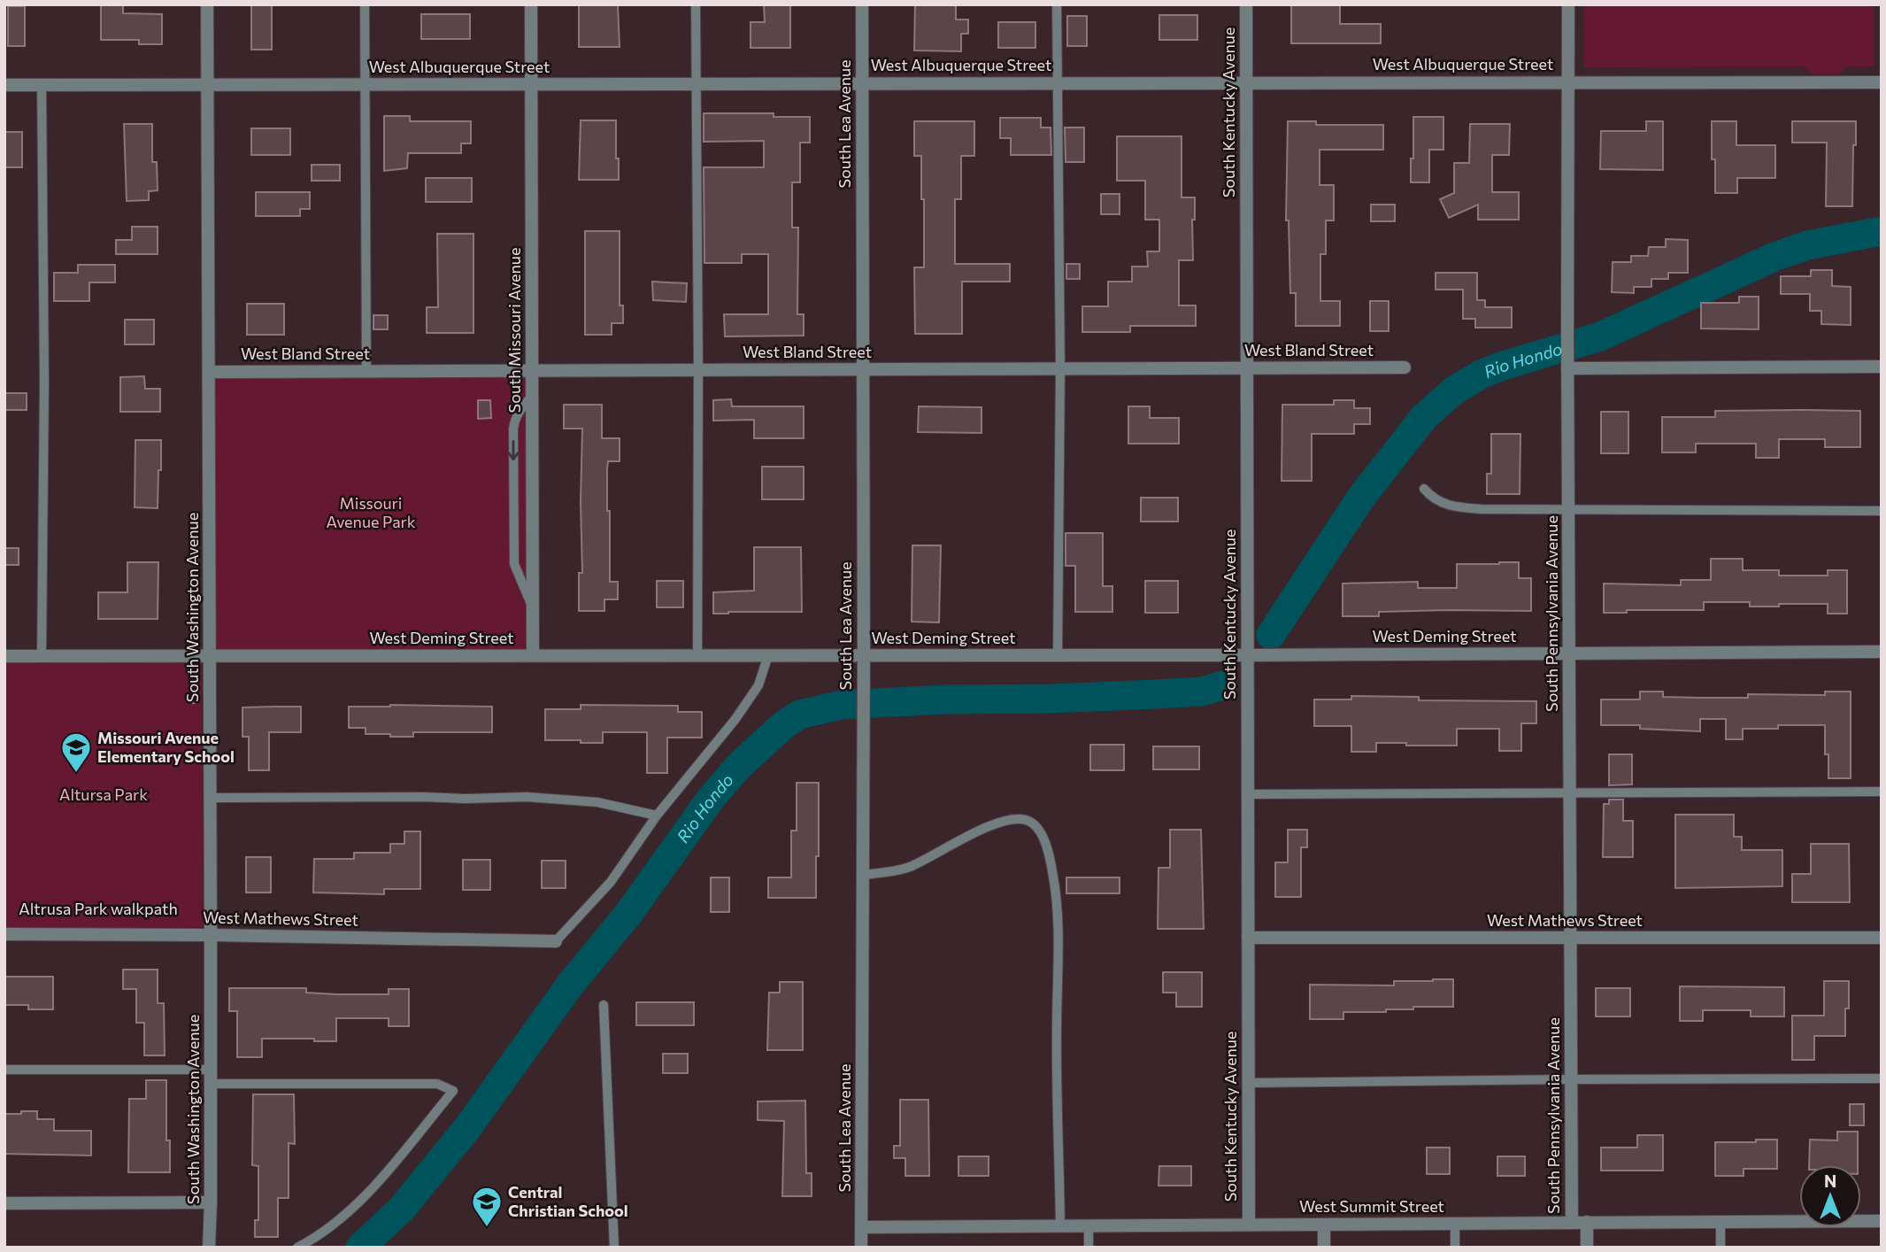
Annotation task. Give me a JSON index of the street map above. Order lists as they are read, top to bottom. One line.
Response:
{"streets":{"street":["West Albuquerque Street","South Kentucky Avenue","South Lea Avenue","South Missouri Avenue","West Bland Street","South Washington Avenue","South Pennsylvania Avenue","West Deming Street","West Mathews Street","West Summit Street"]},"crossings":[["West Albuquerque Street","South Kentucky Avenue"],["West Albuquerque Street","South Lea Avenue"],["West Albuquerque Street","South Missouri Avenue"],["West Albuquerque Street","South Washington Avenue"],["West Albuquerque Street","South Pennsylvania Avenue"],["South Kentucky Avenue","West Bland Street"],["South Kentucky Avenue","West Deming Street"],["South Kentucky Avenue","West Mathews Street"],["South Kentucky Avenue","West Summit Street"],["South Lea Avenue","West Bland Street"],["South Lea Avenue","West Deming Street"],["South Lea Avenue","West Summit Street"],["South Missouri Avenue","West Bland Street"],["South Missouri Avenue","West Deming Street"],["West Bland Street","South Washington Avenue"],["South Washington Avenue","West Deming Street"],["South Washington Avenue","West Mathews Street"],["South Pennsylvania Avenue","West Deming Street"],["South Pennsylvania Avenue","West Mathews Street"],["South Pennsylvania Avenue","West Summit Street"]],"water":["Rio Hondo"],"parks":["Missouri Avenue Park","Altursa Park"],"places":{"school or university":["Missouri Avenue Elementary School","Central Christian School"]},"north":"top"}
